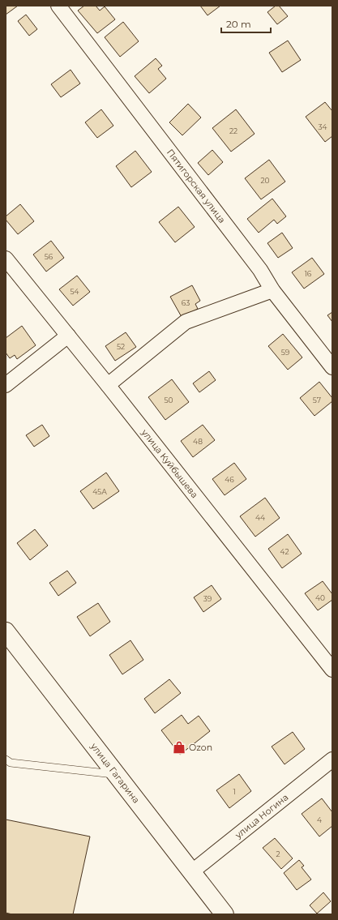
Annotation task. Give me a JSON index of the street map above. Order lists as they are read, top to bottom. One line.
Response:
{"streets":{"main road":["улица Гагарина"],"street":["Пятигорская улица","улица Куйбышева","улица Ногина"]},"crossings":[["улица Гагарина","улица Ногина"]],"places":{"shop":["Ozon"]},"house_numbers":["34","22","20","56","16","54","63","52","59","50","57","48","46","45А","44","42","40","39","1","4","2"],"scale_bar":"20 m"}
